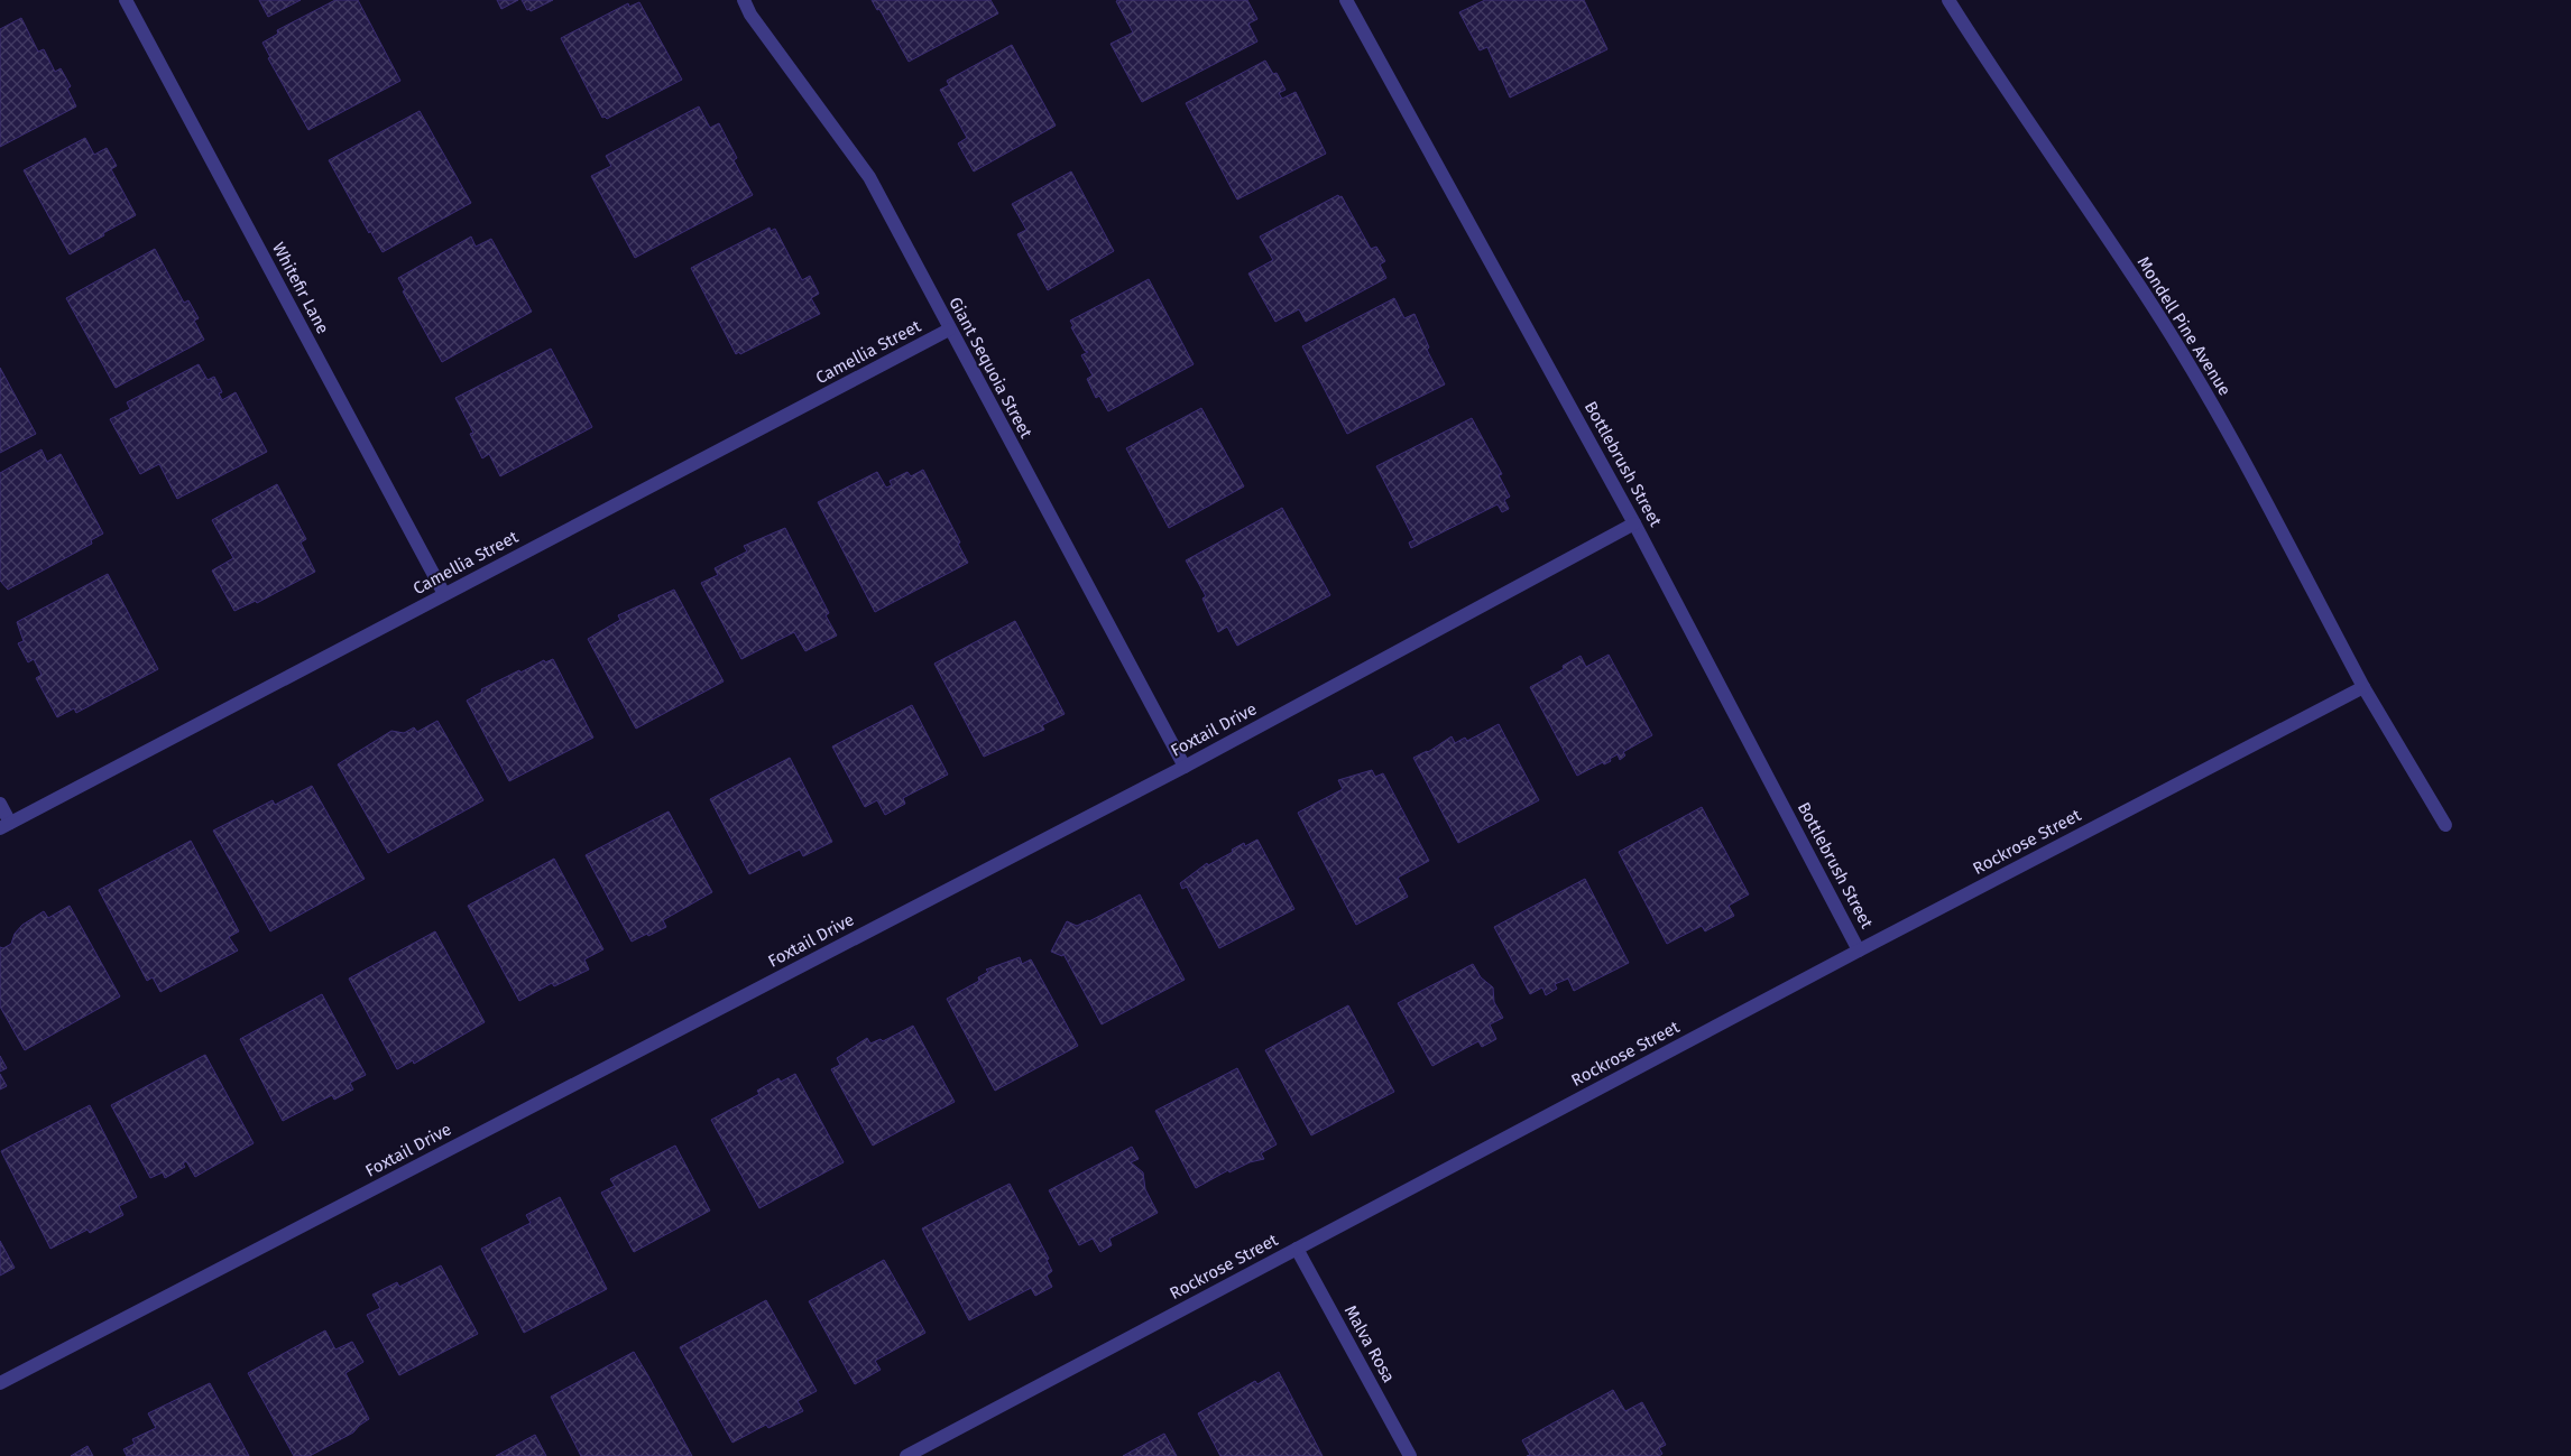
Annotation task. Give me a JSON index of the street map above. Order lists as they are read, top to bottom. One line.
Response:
{"streets":{"street":["Whitefir Lane","Mondell Pine Avenue","Camellia Street","Giant Sequoia Street","Bottlebrush Street","Foxtail Drive","Rockrose Street","Malva Rosa"]},"crossings":[["Whitefir Lane","Camellia Street"],["Mondell Pine Avenue","Rockrose Street"],["Camellia Street","Giant Sequoia Street"],["Giant Sequoia Street","Foxtail Drive"],["Bottlebrush Street","Foxtail Drive"],["Bottlebrush Street","Rockrose Street"],["Rockrose Street","Malva Rosa"]]}
